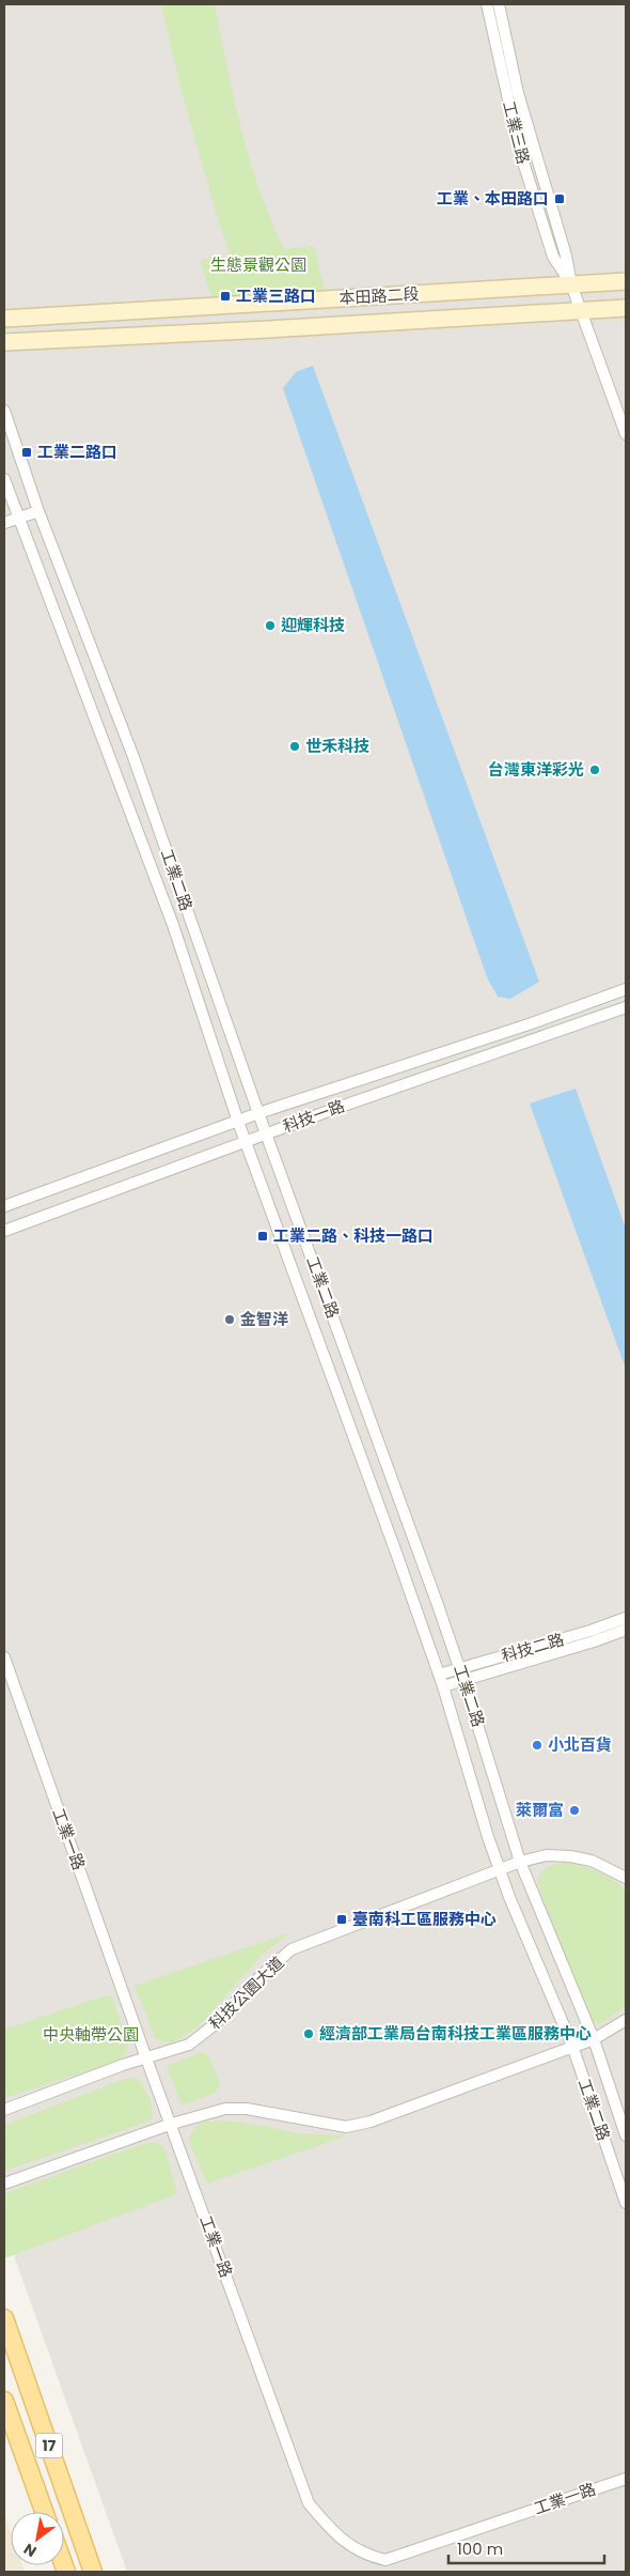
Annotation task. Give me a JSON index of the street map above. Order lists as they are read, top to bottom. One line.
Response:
{"streets":{"main road":["17"],"street":["工業三路","本田路二段","工業二路","科技一路","科技二路","工業一路","科技公園大道"]},"crossings":[["工業三路","本田路二段"],["工業二路","科技一路"],["工業二路","科技二路"],["工業二路","科技公園大道"],["工業一路","科技公園大道"]],"parks":["生態景觀公園","中央軸帶公園"],"places":{"transit":["工業、本田路口","工業三路口","工業二路口","工業二路、科技一路口","臺南科工區服務中心"],"other":["迎輝科技","世禾科技","台灣東洋彩光","金智洋","小北百貨","萊爾富","經濟部工業局台南科技工業區服務中心"]},"scale_bar":"100 m","north":"bottom left"}
